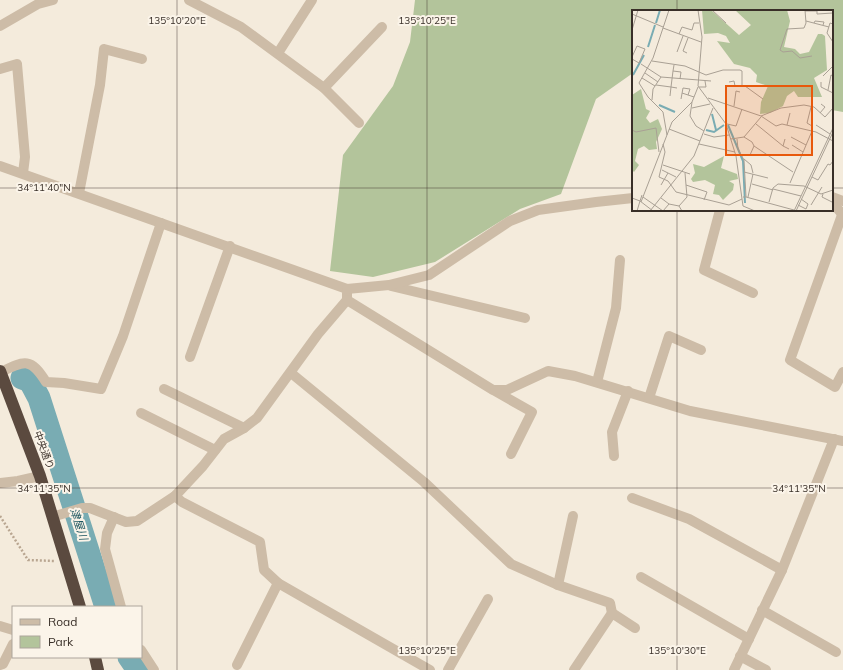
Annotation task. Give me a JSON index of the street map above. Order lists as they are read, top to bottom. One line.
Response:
{"streets":{"highway":["中央通り"]},"water":["津屋川"],"legend":["Road","Park"],"coordinates":["135°10'20\"E","135°10'25\"E","34°11'40\"N","34°11'35\"N","135°10'30\"E"]}
